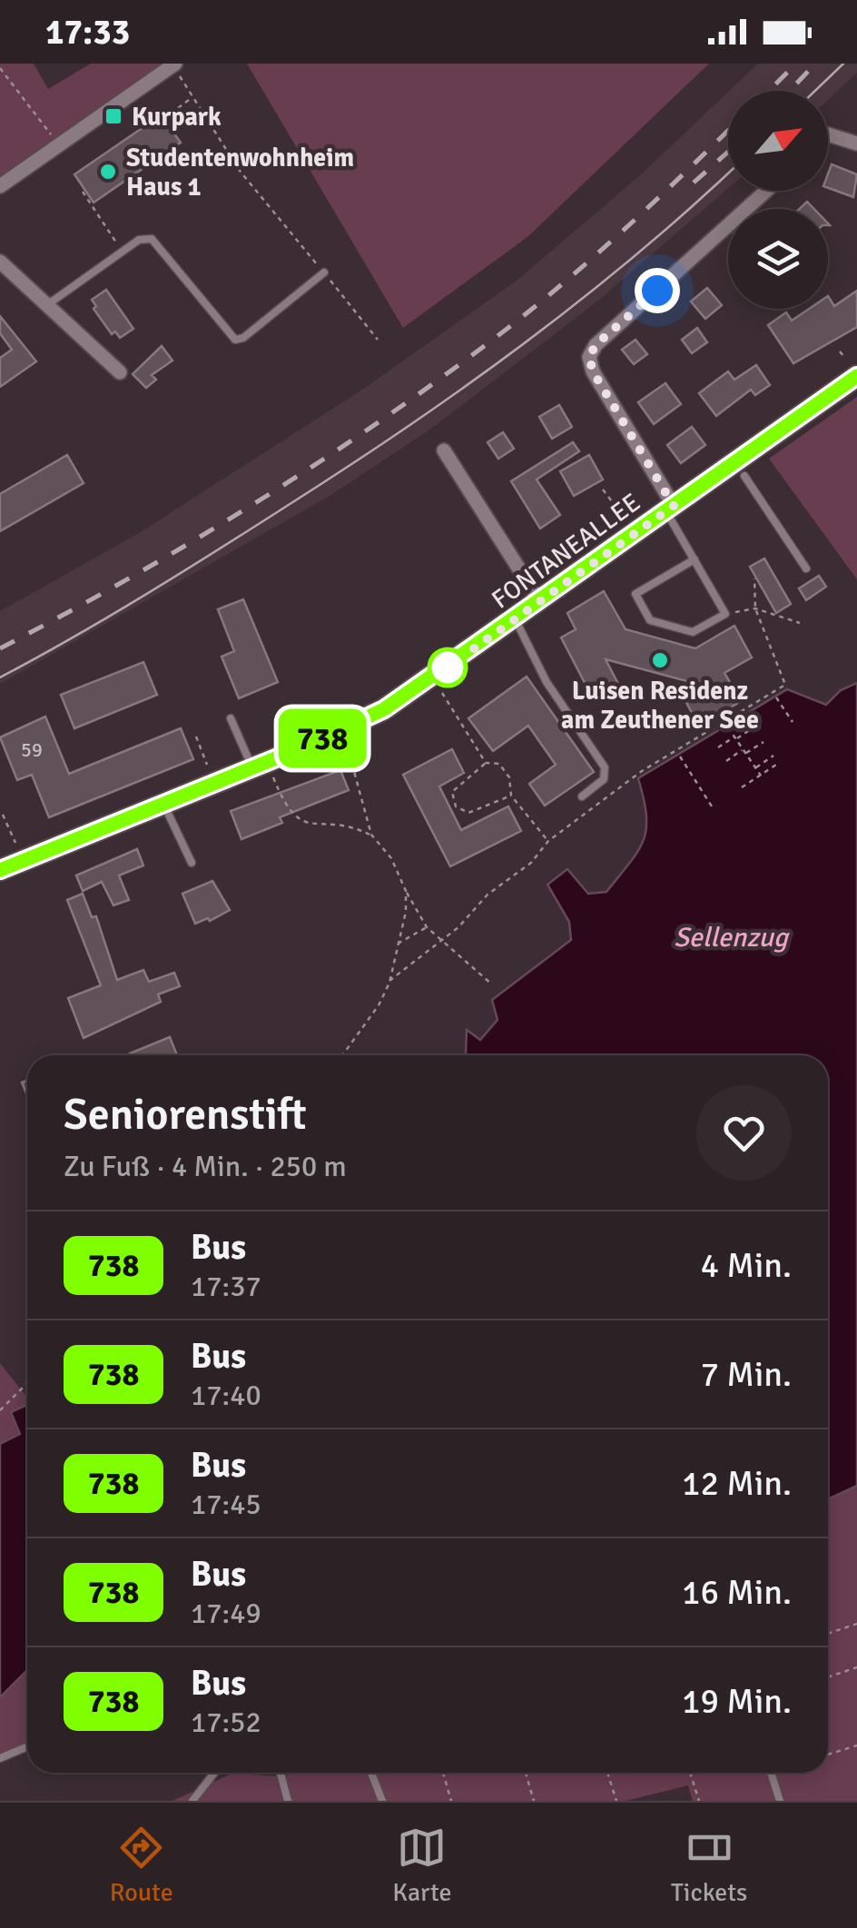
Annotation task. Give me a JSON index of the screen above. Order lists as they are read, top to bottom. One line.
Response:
{"streets":{"main road":["FONTANEALLEE"]},"water":["Sellenzug"],"places":{"transit":["Kurpark"],"other":["Studentenwohnheim Haus 1","Luisen Residenz am Zeuthener See"]},"lines":["bus line 738"],"house_numbers":["59"],"north":"top right","page":{"status":"17:33","on_map":"738","heading":["Seniorenstift","Zu Fuß · 4 Min. · 250 m"],"list":[{"mark":"738","name":"Bus","note":"17:37","value":"4 Min."},{"mark":"738","name":"Bus","note":"17:40","value":"7 Min."},{"mark":"738","name":"Bus","note":"17:45","value":"12 Min."},{"mark":"738","name":"Bus","note":"17:49","value":"16 Min."},{"mark":"738","name":"Bus","note":"17:52","value":"19 Min."}],"tabs":["Route","Karte","Tickets"]}}
